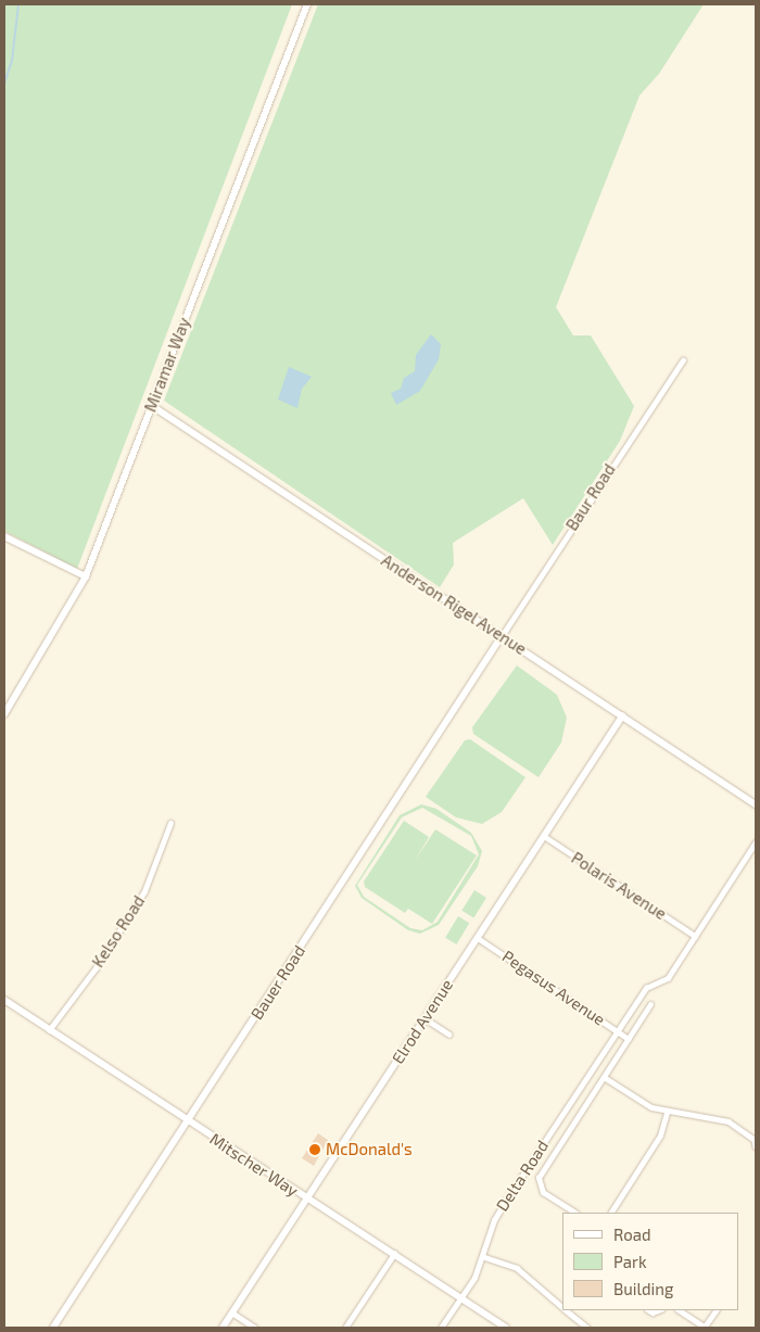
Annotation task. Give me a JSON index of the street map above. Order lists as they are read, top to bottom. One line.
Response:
{"streets":{"main road":["Mitscher Way"],"street":["Miramar Way","Baur Road","Anderson Rigel Avenue","Polaris Avenue","Kelso Road","Bauer Road","Pegasus Avenue","Elrod Avenue","Delta Road"]},"crossings":[["Miramar Way","Anderson Rigel Avenue"],["Baur Road","Anderson Rigel Avenue"],["Baur Road","Bauer Road"],["Anderson Rigel Avenue","Bauer Road"],["Anderson Rigel Avenue","Elrod Avenue"],["Polaris Avenue","Elrod Avenue"],["Polaris Avenue","Delta Road"],["Kelso Road","Mitscher Way"],["Bauer Road","Mitscher Way"],["Pegasus Avenue","Elrod Avenue"],["Pegasus Avenue","Delta Road"],["Elrod Avenue","Mitscher Way"],["Mitscher Way","Delta Road"]],"places":["McDonald's"],"legend":["Road","Park","Building"]}
